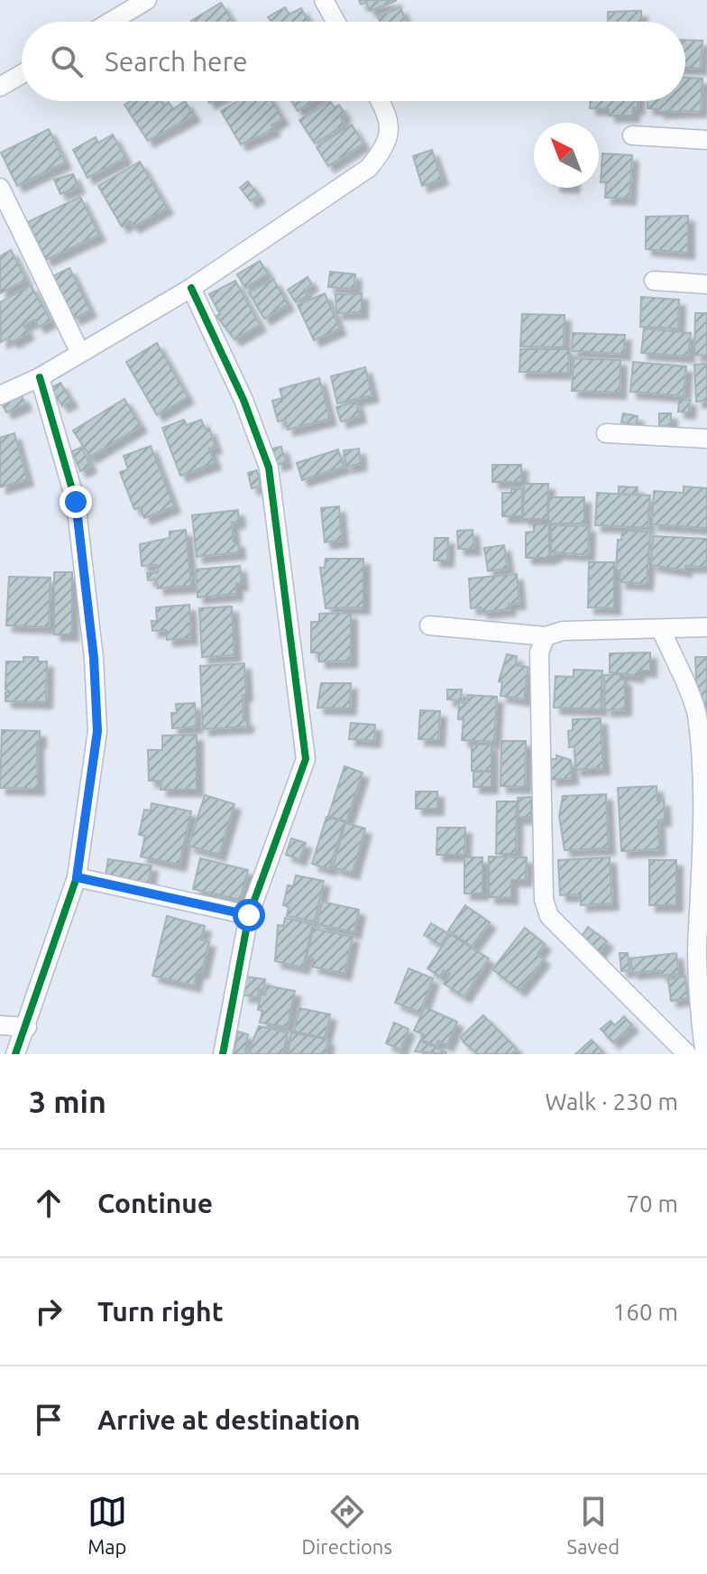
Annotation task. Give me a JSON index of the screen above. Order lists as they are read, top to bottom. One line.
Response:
{"north":"top left","page":{"search":"Search here","heading":["3 min","Walk · 230 m"],"list":[["Continue","70 m"],["Turn right","160 m"],"Arrive at destination"],"nav":["Map","Directions","Saved"]}}
